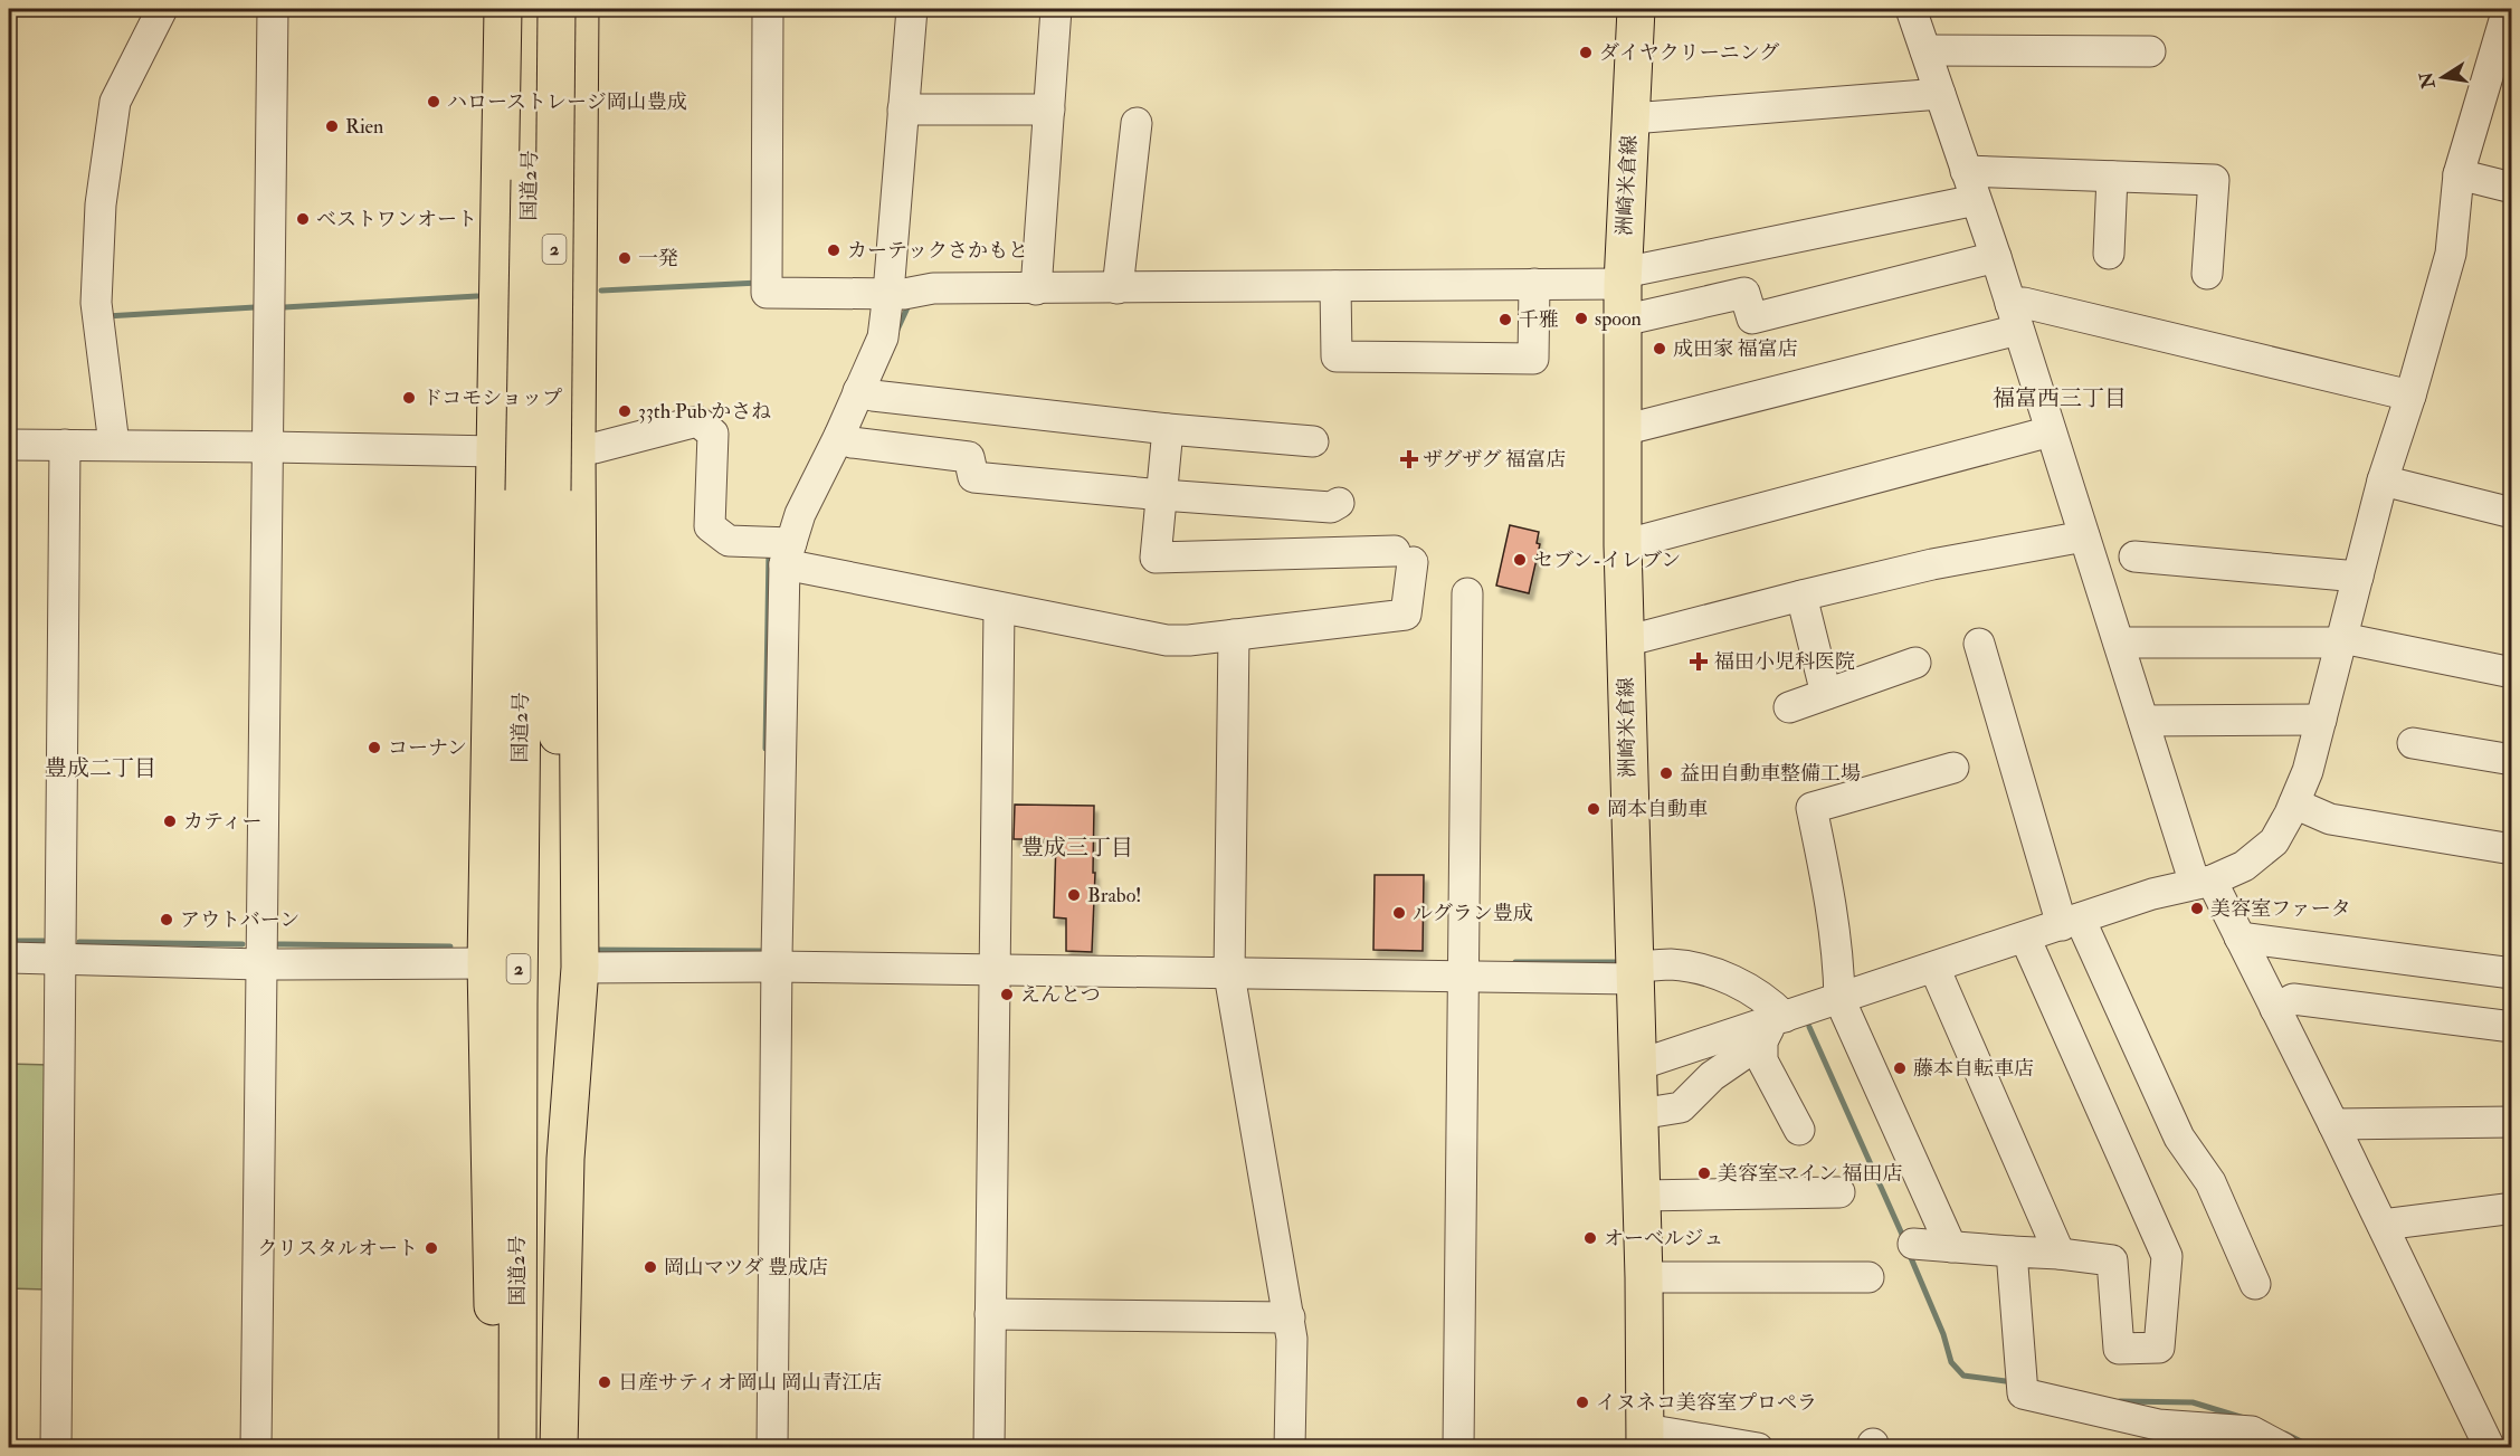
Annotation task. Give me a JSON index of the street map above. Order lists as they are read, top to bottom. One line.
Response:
{"streets":{"main road":["国道2号","洲崎米倉線","2"]},"districts":["福富西三丁目","豊成二丁目","豊成三丁目"],"places":{"other":["ダイヤクリーニング","ハローストレージ岡山豊成","Rien","ベストワンオート","カーテックさかもと","一発","spoon","千雅","成田家 福富店","ドコモショップ","33th Pub かさね","セブン-イレブン","コーナン","益田自動車整備工場","岡本自動車","カティー","Brabo!","美容室ファータ","ルグラン豊成","アウトバーン","えんとつ","藤本自転車店","美容室マイン 福田店","オーベルジュ","クリスタルオート","岡山マツダ 豊成店","日産サティオ岡山 岡山青江店","イヌネコ美容室プロペラ"],"health":["ザグザグ 福富店","福田小児科医院"]},"north":"left"}
